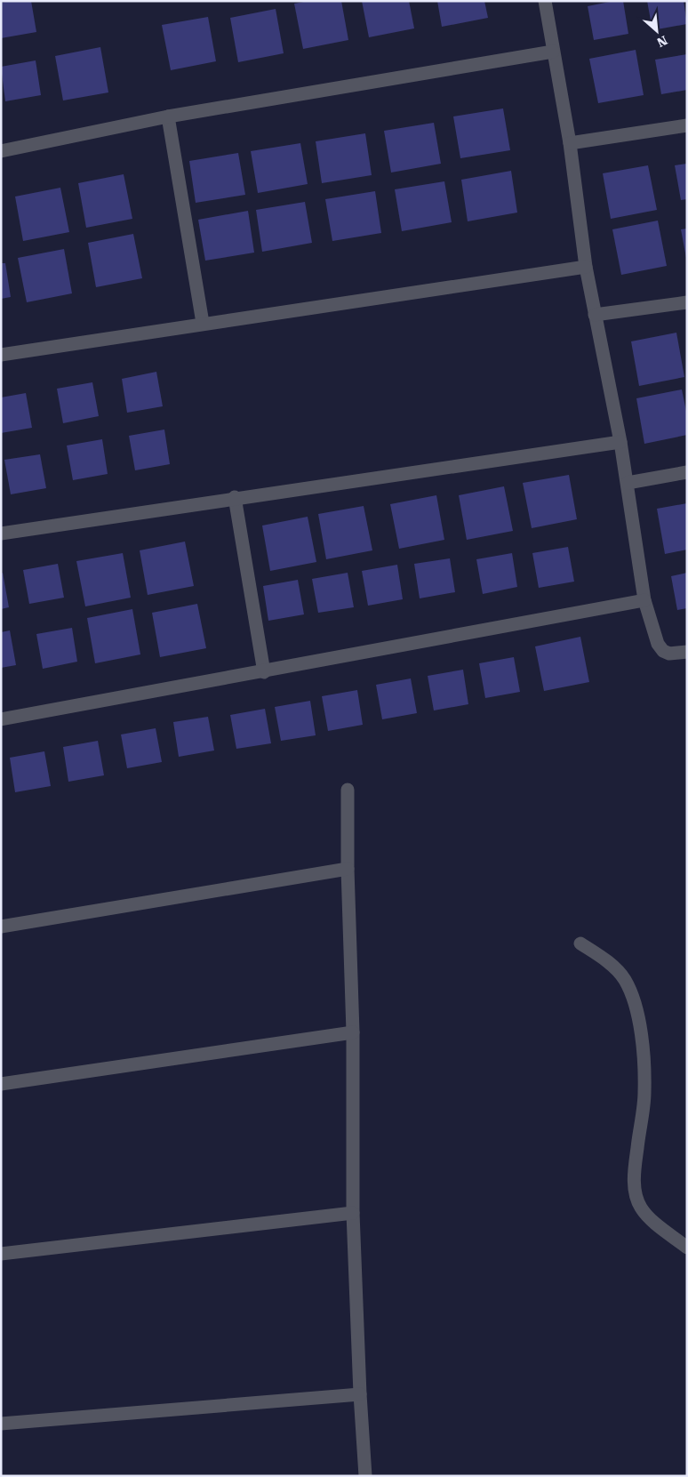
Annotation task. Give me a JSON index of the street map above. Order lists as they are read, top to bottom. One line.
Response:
{"north":"bottom right"}
